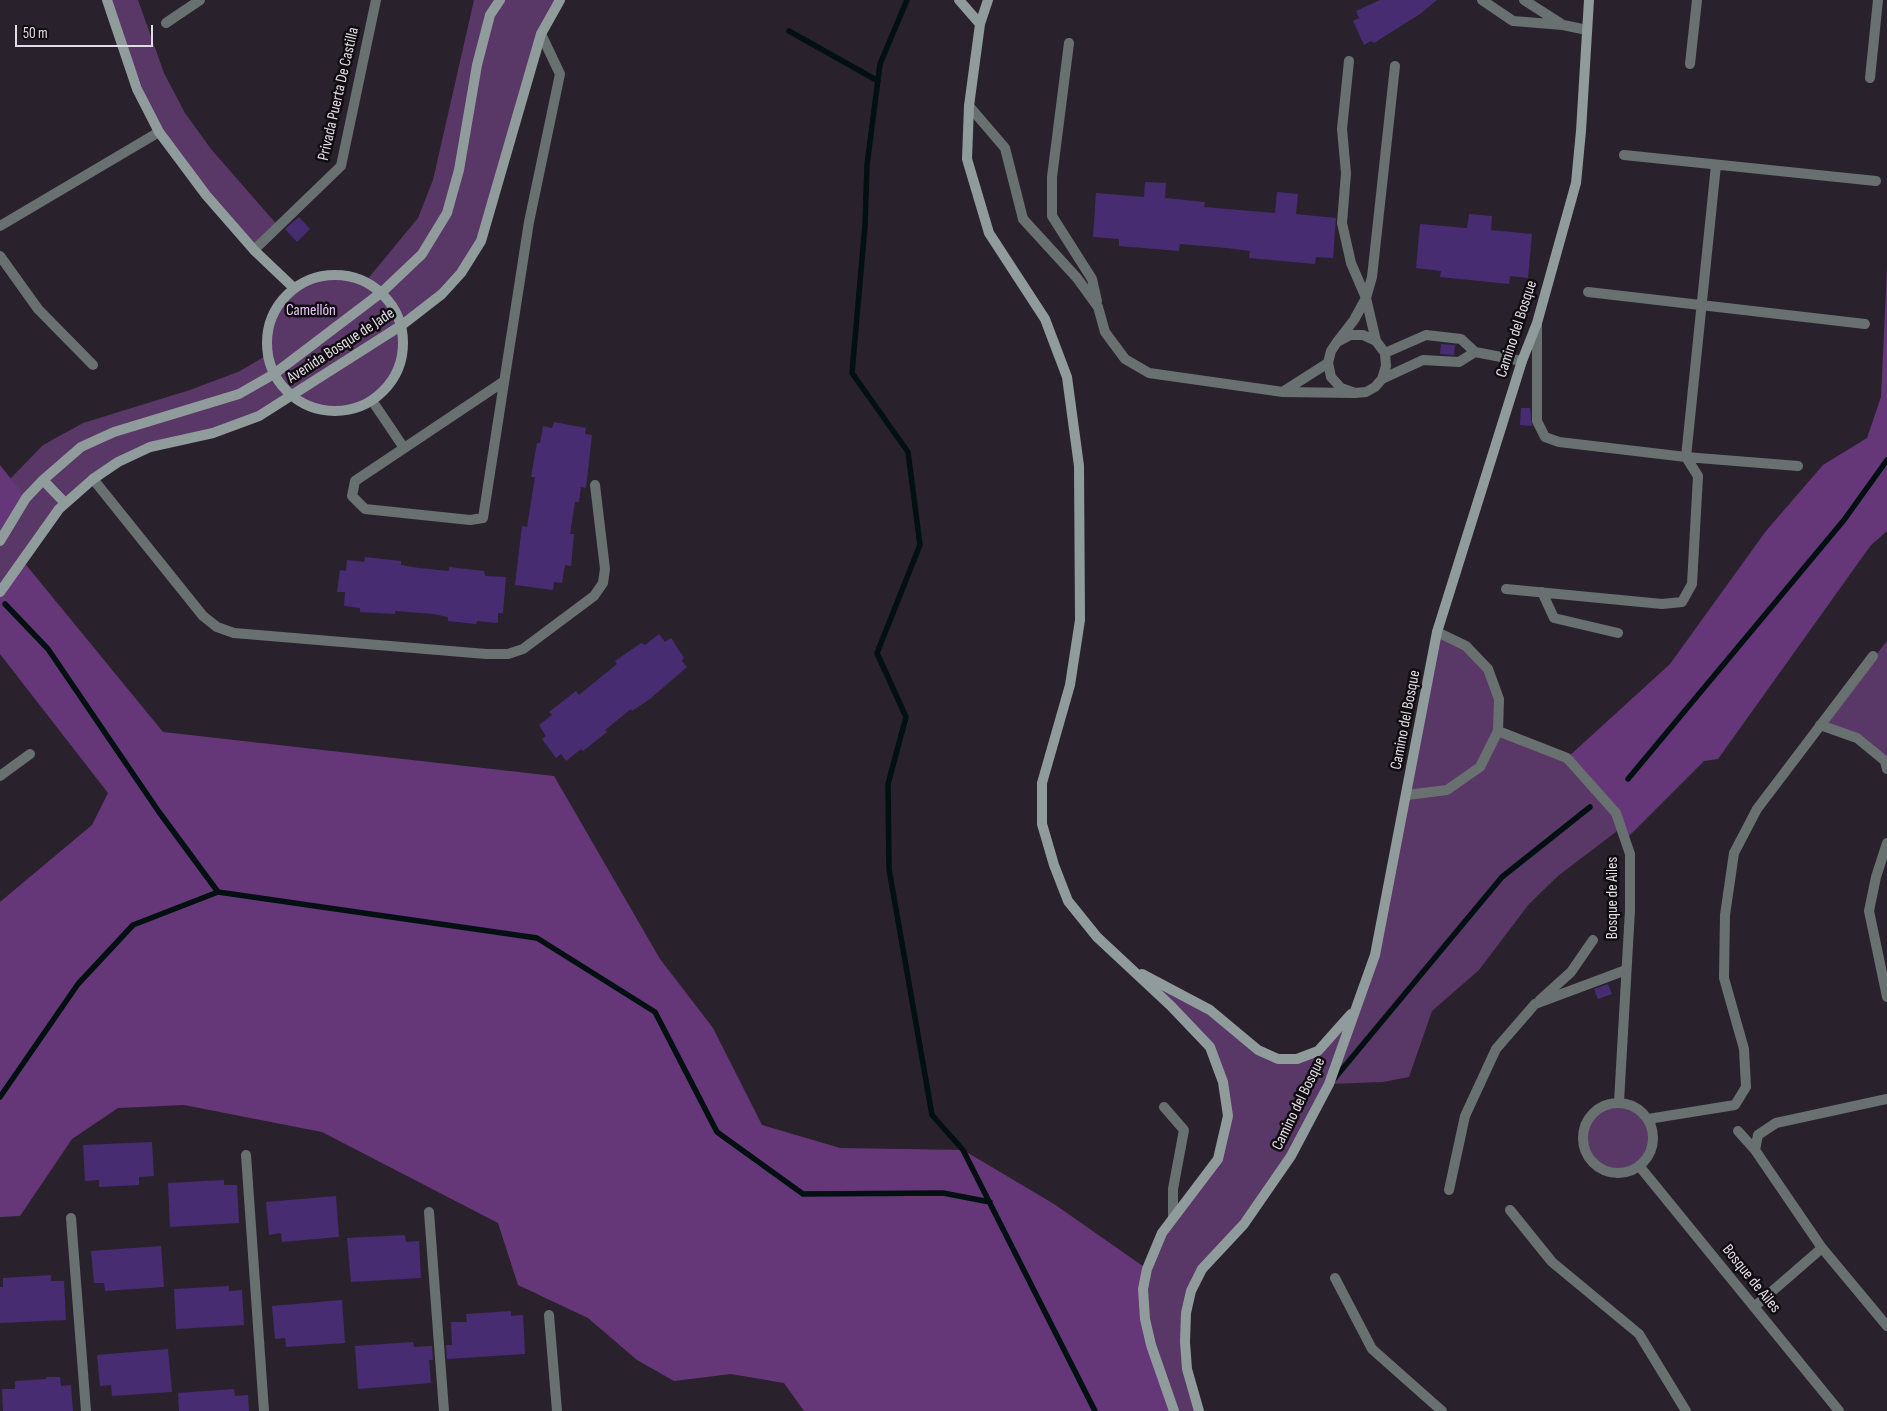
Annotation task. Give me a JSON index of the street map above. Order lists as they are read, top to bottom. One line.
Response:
{"streets":{"street":["Privada Puerta De Castilla","Camino del Bosque","Avenida Bosque de Jade","Bosque de Ailes"]},"parks":["Camellón"],"scale_bar":"50 m"}
